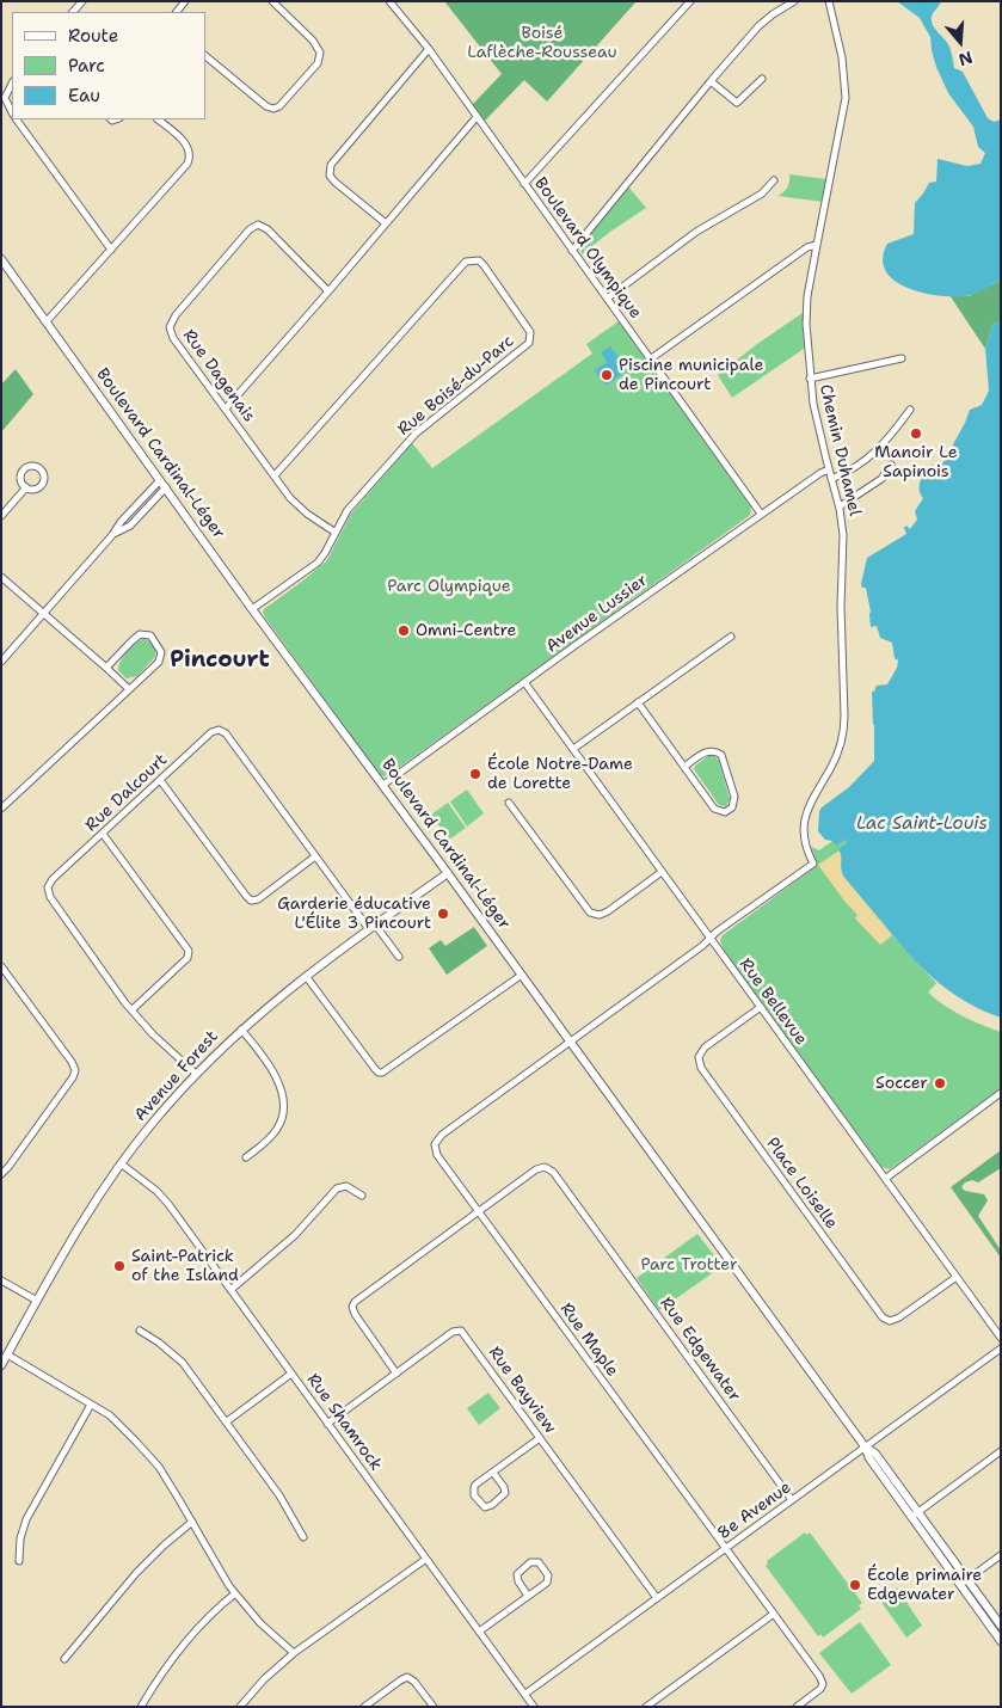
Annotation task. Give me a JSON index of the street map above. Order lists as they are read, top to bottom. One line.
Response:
{"streets":{"street":["Boulevard Olympique","Rue Dagenais","Rue Boisé-du-Parc","Chemin Duhamel","Boulevard Cardinal-Léger","Avenue Lussier","Rue Dalcourt","Rue Bellevue","Avenue Forest","Place Loiselle","Rue Maple","Rue Edgewater","Rue Bayview","Rue Shamrock","8e Avenue"]},"crossings":[["Boulevard Olympique","Avenue Lussier"],["Rue Dagenais","Rue Boisé-du-Parc"],["Rue Boisé-du-Parc","Boulevard Cardinal-Léger"],["Chemin Duhamel","Avenue Lussier"],["Chemin Duhamel","Rue Bellevue"],["Boulevard Cardinal-Léger","Avenue Lussier"],["Boulevard Cardinal-Léger","Avenue Forest"],["Boulevard Cardinal-Léger","Rue Maple"],["Boulevard Cardinal-Léger","8e Avenue"],["Avenue Lussier","Rue Bellevue"],["Rue Dalcourt","Avenue Forest"],["Rue Bellevue","Place Loiselle"],["Avenue Forest","Rue Shamrock"],["Rue Maple","Rue Edgewater"],["Rue Maple","8e Avenue"],["Rue Edgewater","8e Avenue"],["Rue Bayview","Rue Shamrock"],["Rue Bayview","8e Avenue"],["Rue Shamrock","8e Avenue"]],"districts":["Pincourt"],"water":["Lac Saint-Louis"],"parks":["Boisé Laflèche-Rousseau","Parc Olympique","Parc Trotter"],"places":["Piscine municipale de Pincourt","Manoir Le Sapinois","Omni-Centre","École Notre-Dame de Lorette","Garderie éducative L'Élite 3 Pincourt","Soccer","Saint-Patrick of the Island","École primaire Edgewater"],"legend":["Route","Parc","Eau"],"north":"bottom"}
